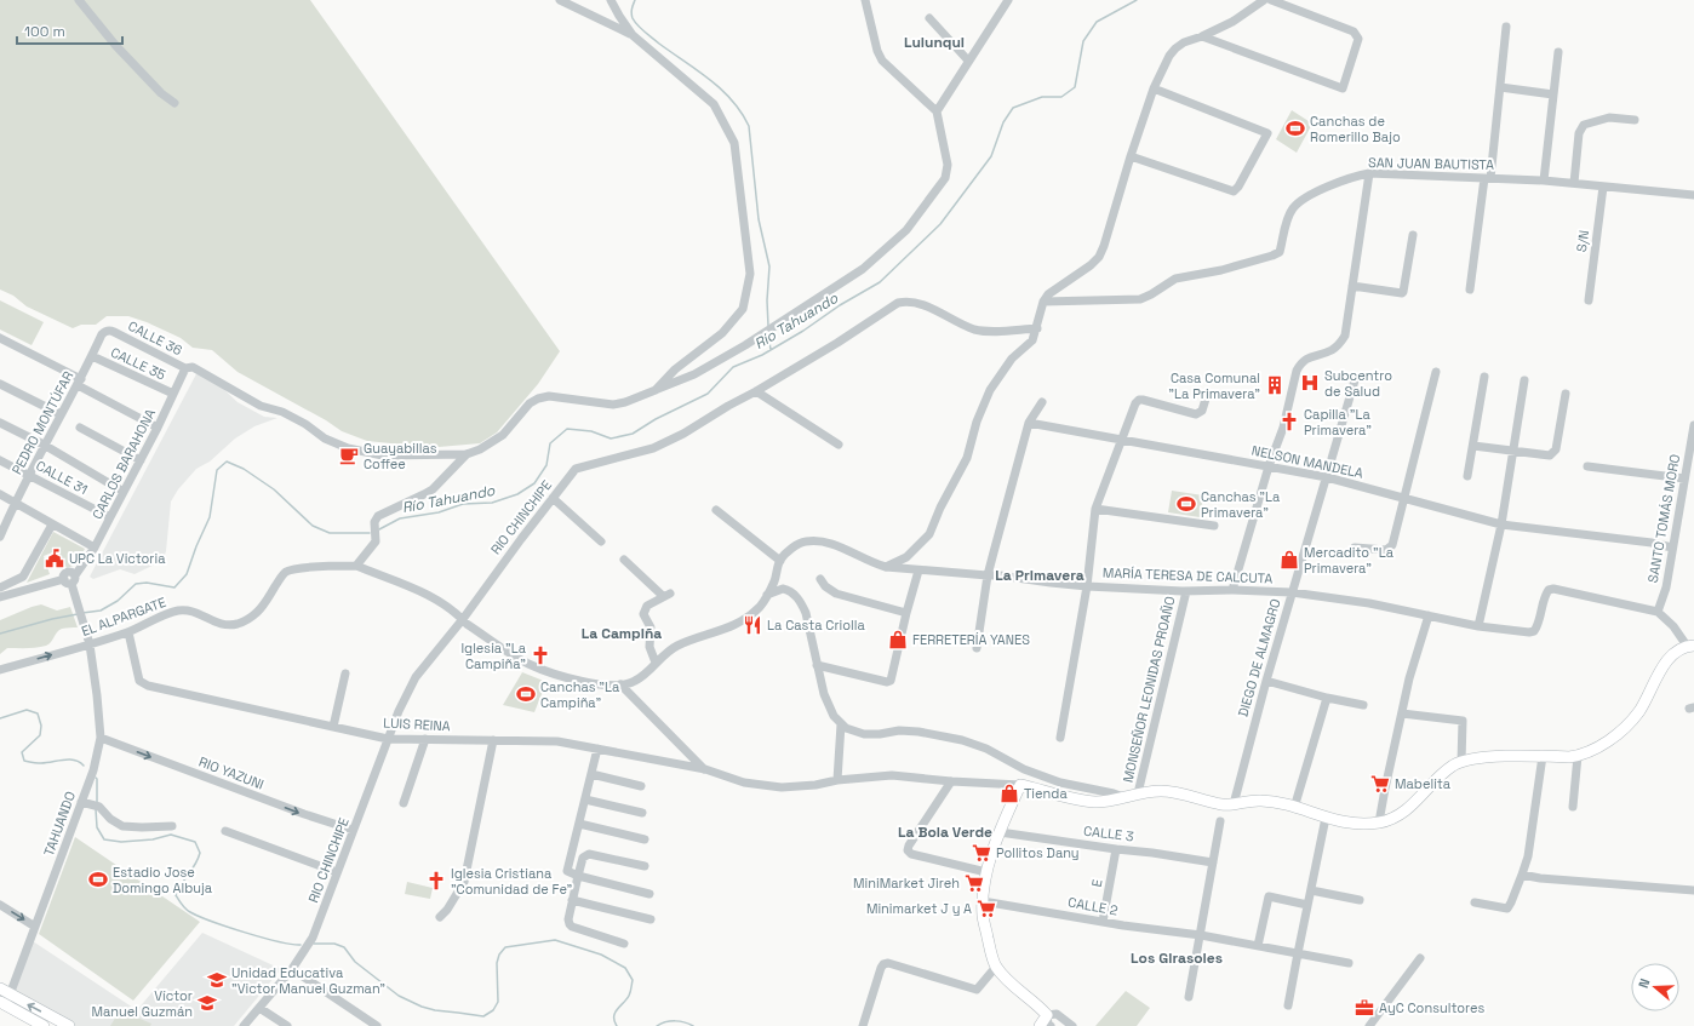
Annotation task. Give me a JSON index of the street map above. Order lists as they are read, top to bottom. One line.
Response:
{"streets":{"street":["SAN JUAN BAUTISTA","S/N","CALLE 36","CALLE 35","PEDRO MONTÚFAR","NELSON MANDELA","CARLOS BARAHONA","CALLE 31","RIO CHINCHIPE","SANTO TOMÁS MORO","MARÍA TERESA DE CALCUTA","EL ALPARGATE","DIEGO DE ALMAGRO","MONSEÑOR LEONIDAS PROAÑO","LUIS REINA","RIO YAZUNI","TAHUANDO","CALLE 3","E","CALLE 2"]},"crossings":[["SAN JUAN BAUTISTA","S/N"],["CALLE 36","PEDRO MONTÚFAR"],["CALLE 36","CARLOS BARAHONA"],["CALLE 35","PEDRO MONTÚFAR"],["CALLE 35","CARLOS BARAHONA"],["PEDRO MONTÚFAR","CALLE 31"],["NELSON MANDELA","SANTO TOMÁS MORO"],["NELSON MANDELA","DIEGO DE ALMAGRO"],["CARLOS BARAHONA","CALLE 31"],["CARLOS BARAHONA","TAHUANDO"],["RIO CHINCHIPE","LUIS REINA"],["RIO CHINCHIPE","RIO YAZUNI"],["SANTO TOMÁS MORO","MARÍA TERESA DE CALCUTA"],["MARÍA TERESA DE CALCUTA","DIEGO DE ALMAGRO"],["MARÍA TERESA DE CALCUTA","MONSEÑOR LEONIDAS PROAÑO"],["EL ALPARGATE","LUIS REINA"],["EL ALPARGATE","TAHUANDO"],["RIO YAZUNI","TAHUANDO"],["CALLE 3","E"],["E","CALLE 2"]],"districts":["Lulunqui","La Primavera","La Campiña","La Bola Verde","Los Girasoles"],"water":["Río Tahuando"],"places":{"sports":["Canchas de Romerillo Bajo","Canchas \"La Primavera\"","Canchas \"La Campiña\"","Estadio Jose Domingo Albuja"],"hospital":["Subcentro de Salud"],"building":["Casa Comunal \"La Primavera\""],"church":["Capilla \"La Primavera\"","Iglesia \"La Campiña\"","Iglesia Cristiana \"Comunidad de Fe\""],"cafe":["Guayabillas Coffee"],"public building":["UPC La Victoria"],"shop":["Mercadito \"La Primavera\"","FERRETERÍA YANES","Tienda"],"restaurant":["La Casta Criolla"],"supermarket":["Mabelita","Pollitos Dany","MiniMarket Jireh","Minimarket J y A"],"school or university":["Unidad Educativa \"Victor Manuel Guzman\"","Víctor Manuel Guzmán"],"office":["AyC Consultores"]},"scale_bar":"100 m","north":"left"}
